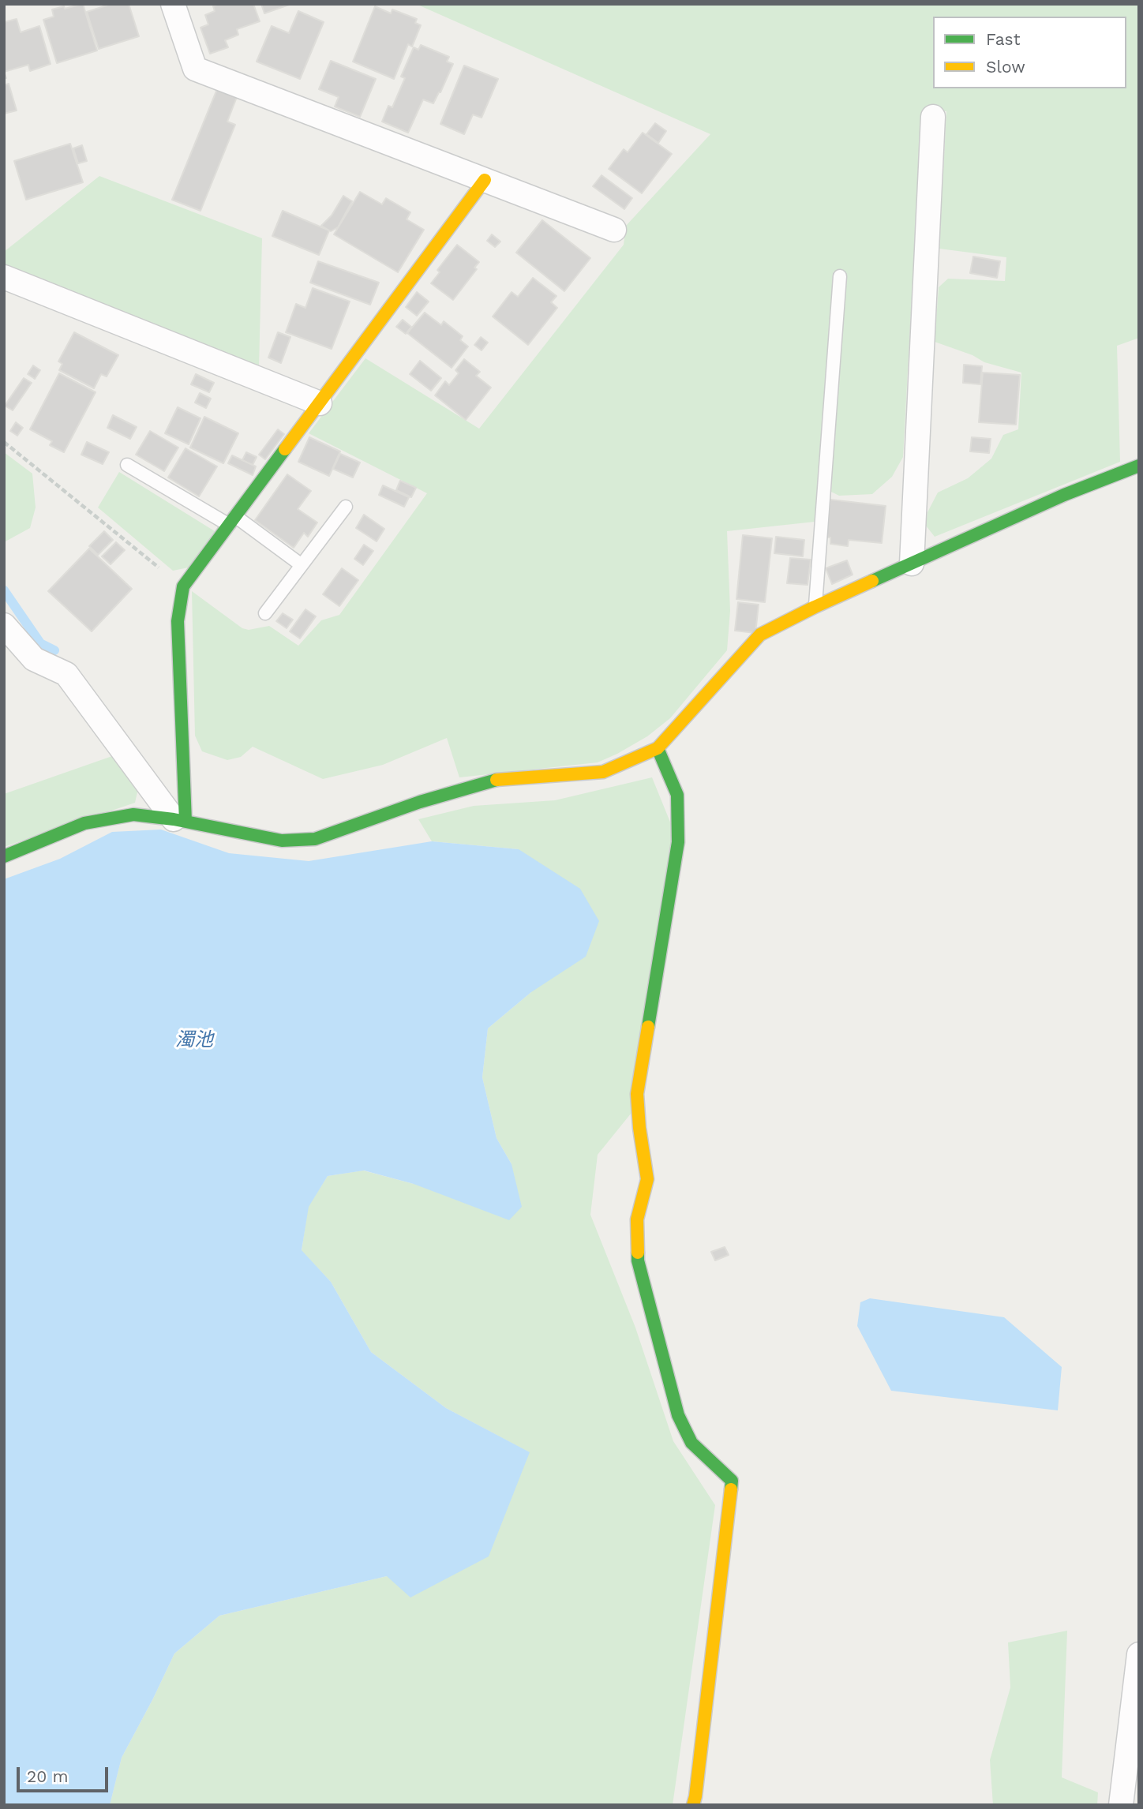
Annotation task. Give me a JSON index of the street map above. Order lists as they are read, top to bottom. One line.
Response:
{"water":["濁池"],"legend":["Fast","Slow"],"scale_bar":"20 m"}
